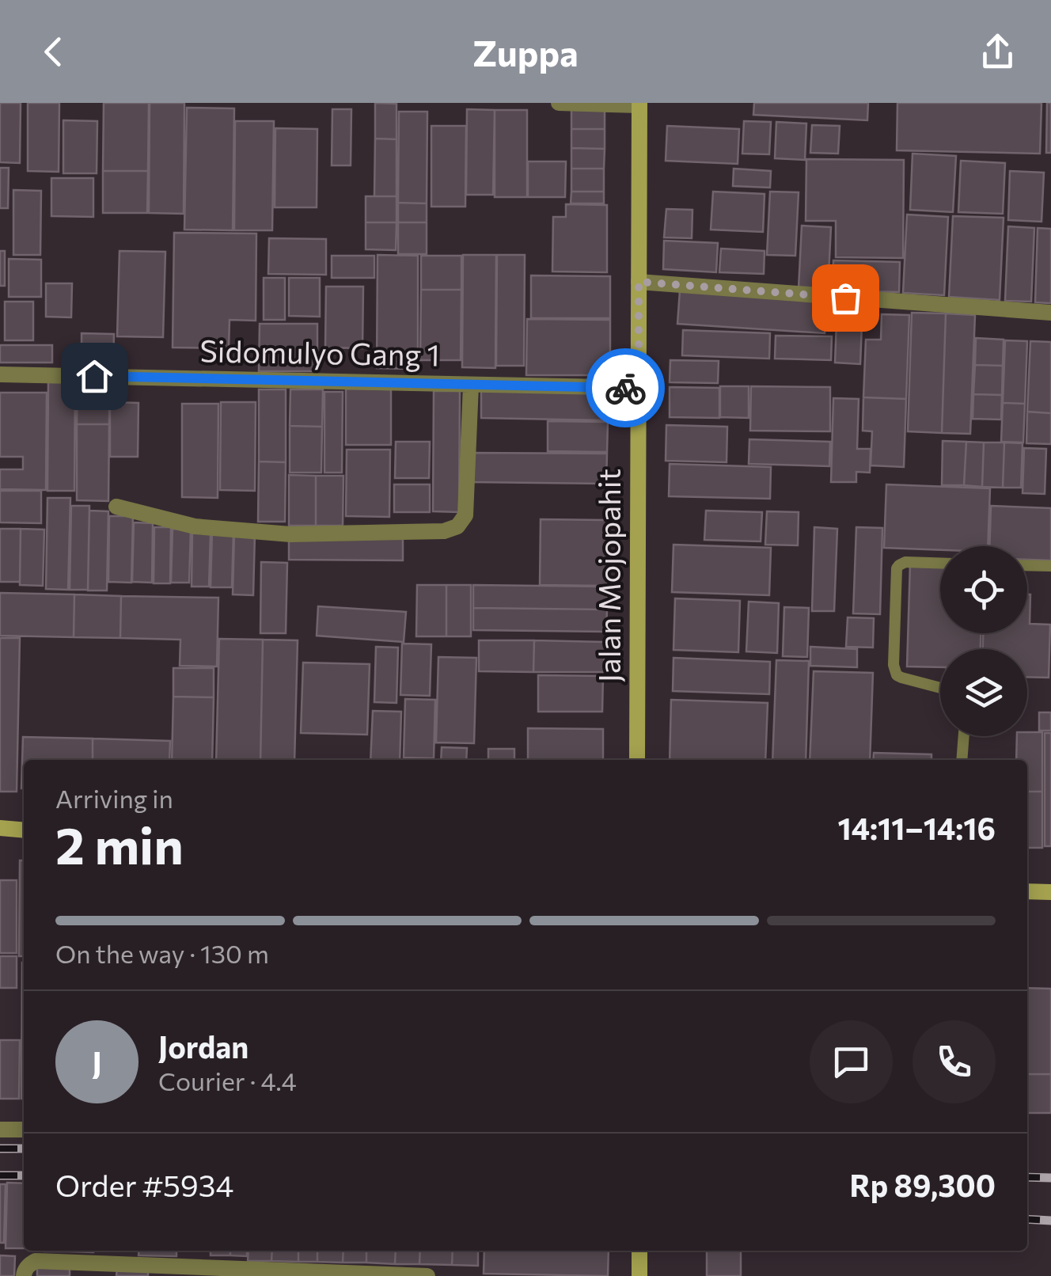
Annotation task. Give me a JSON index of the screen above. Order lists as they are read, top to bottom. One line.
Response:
{"streets":{"main road":["Jalan Mojopahit"],"street":["Sidomulyo Gang 1"]},"crossings":[["Sidomulyo Gang 1","Jalan Mojopahit"]],"page":{"header":"Zuppa","heading":["2 min","Arriving in","14:11–14:16"],"panel":["Jordan","Courier · 4.4","Order #5934","Rp 89,300"],"bar":"On the way · 130 m","round":"J"}}
